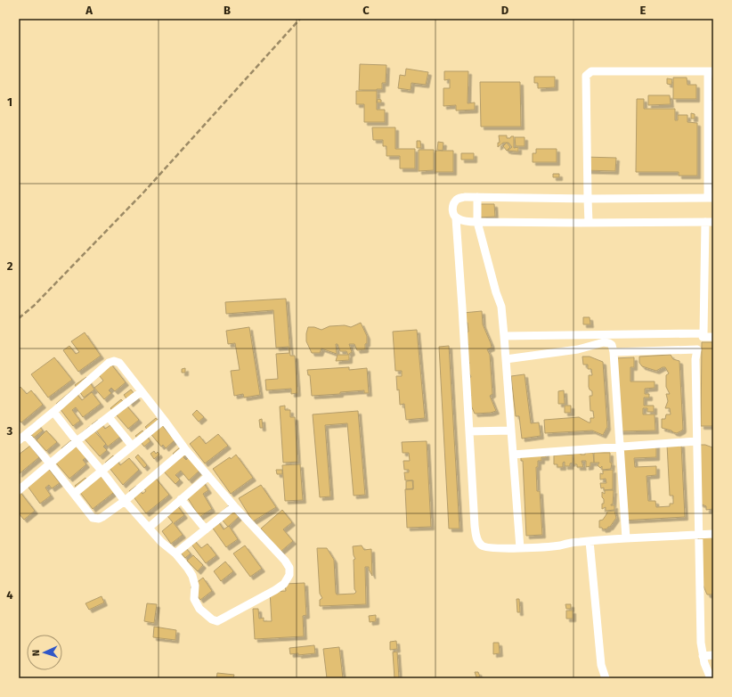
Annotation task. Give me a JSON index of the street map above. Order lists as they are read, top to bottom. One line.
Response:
{"north":"left","grid":{"columns":["A","B","C","D","E"],"rows":["1","2","3","4"]}}
